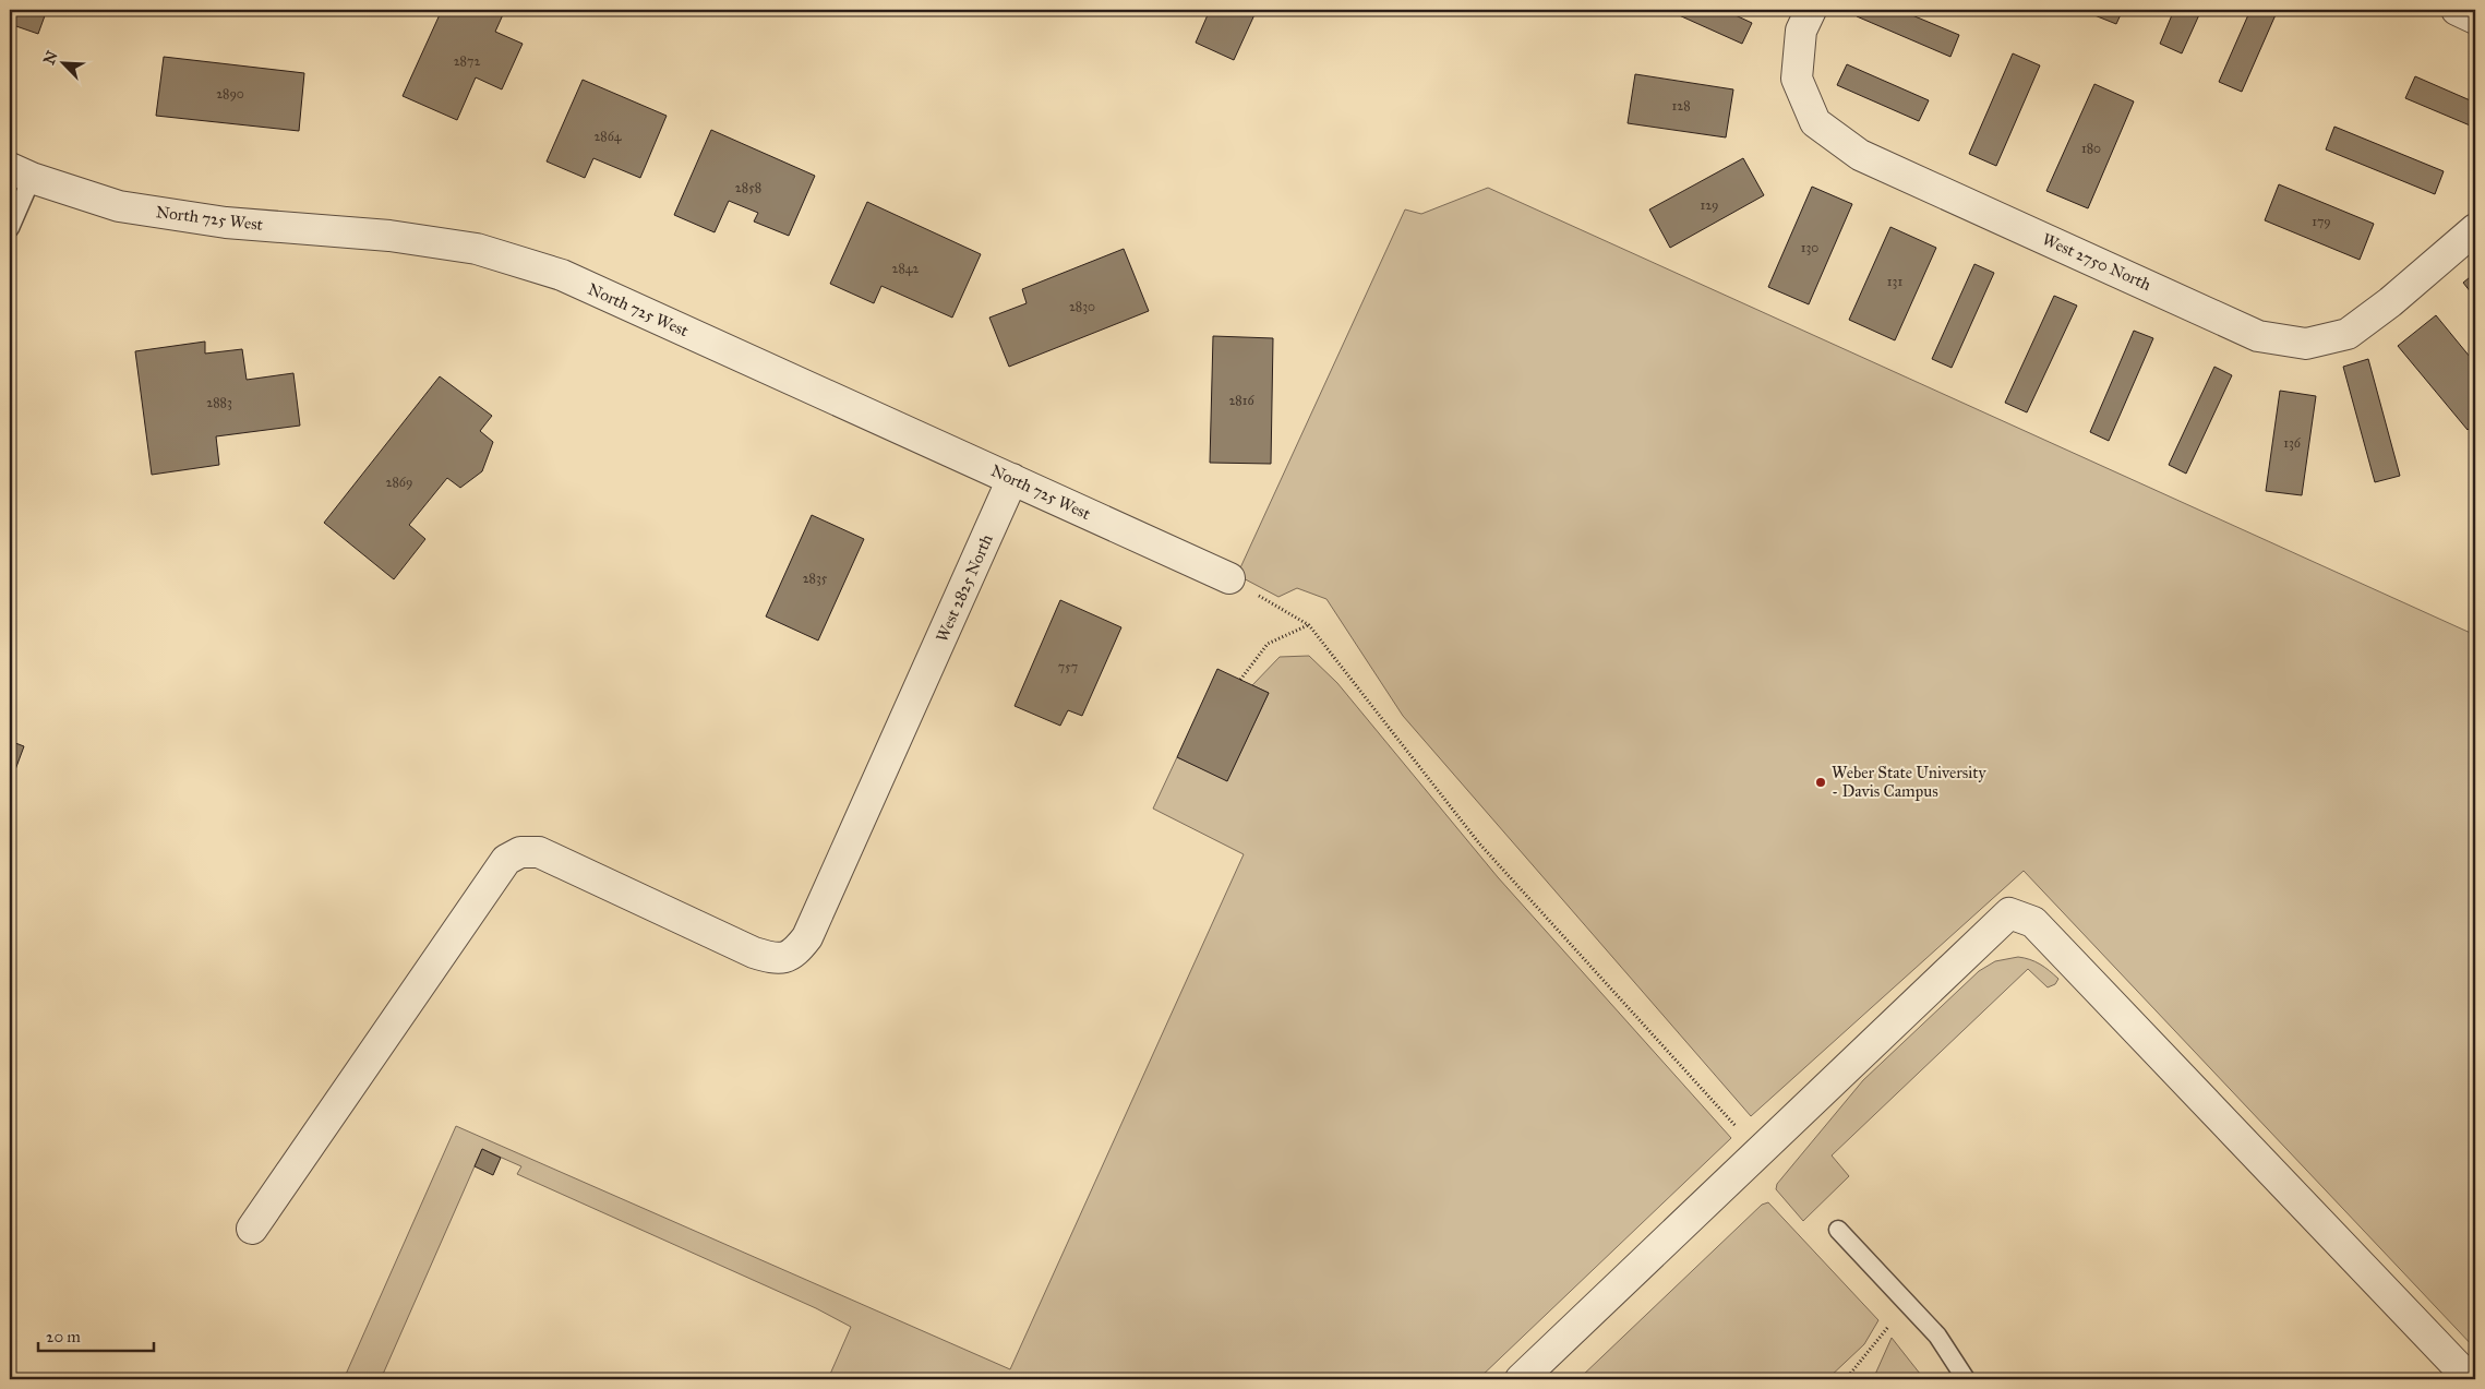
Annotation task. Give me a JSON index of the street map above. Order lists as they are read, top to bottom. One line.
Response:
{"streets":{"street":["North 725 West","West 2750 North","West 2825 North"]},"crossings":[["North 725 West","West 2825 North"]],"places":["Weber State University - Davis Campus"],"house_numbers":["2872","2890","128","2864","180","2858","129","179","130","2842","131","2830","2816","2883","136","2869","2835","757"],"scale_bar":"20 m","north":"top left"}
